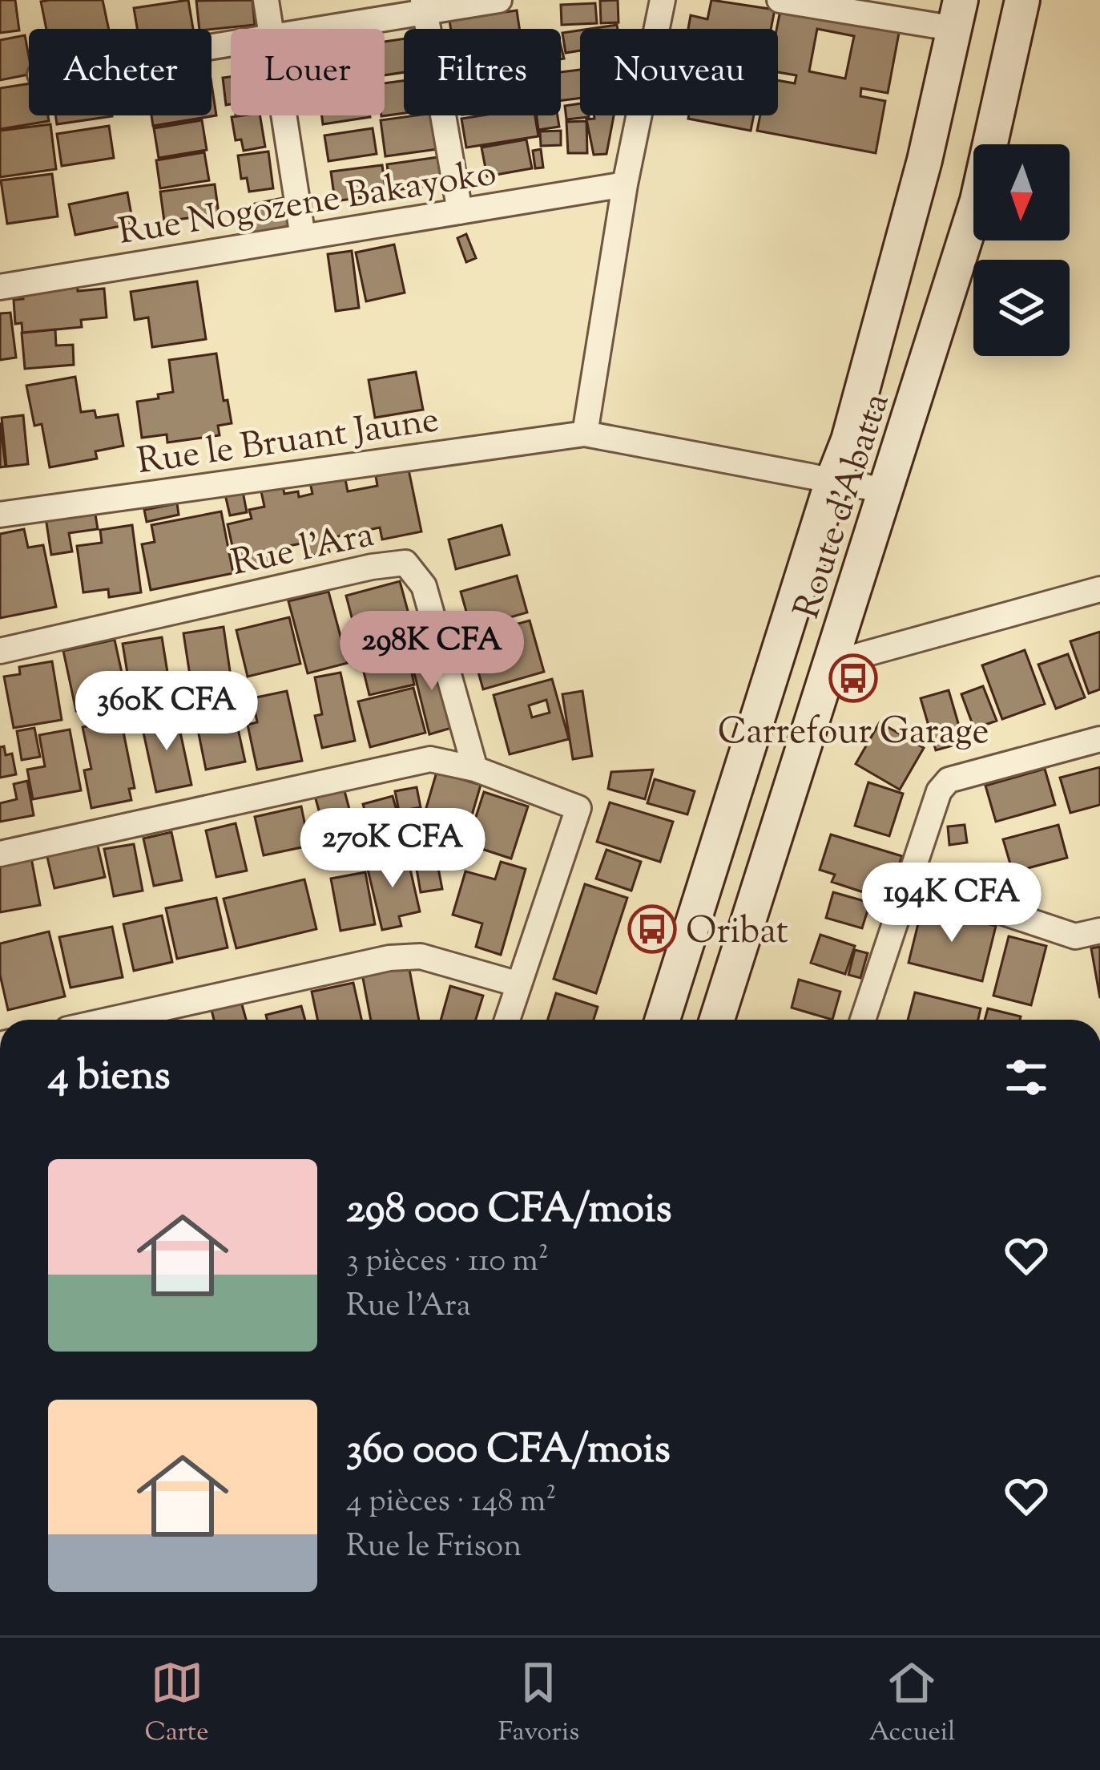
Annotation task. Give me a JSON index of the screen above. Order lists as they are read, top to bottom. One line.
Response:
{"streets":{"street":["Rue Nogozene Bakayoko","Rue le Bruant Jaune","Route d'Abatta","Rue l'Ara"]},"crossings":[["Rue le Bruant Jaune","Route d'Abatta"]],"places":{"bus stop":["Carrefour Garage","Oribat"]},"north":"bottom","page":{"chip":["Acheter","Louer","Filtres","Nouveau"],"price":["298K CFA","360K CFA","270K CFA","194K CFA"],"heading":"4 biens","list":[{"name":"298 000 CFA/mois","note":"3 pièces · 110 m² · Rue l'Ara"},{"name":"360 000 CFA/mois","note":"4 pièces · 148 m² · Rue le Frison"}],"tabs":["Carte","Favoris","Accueil"]}}
